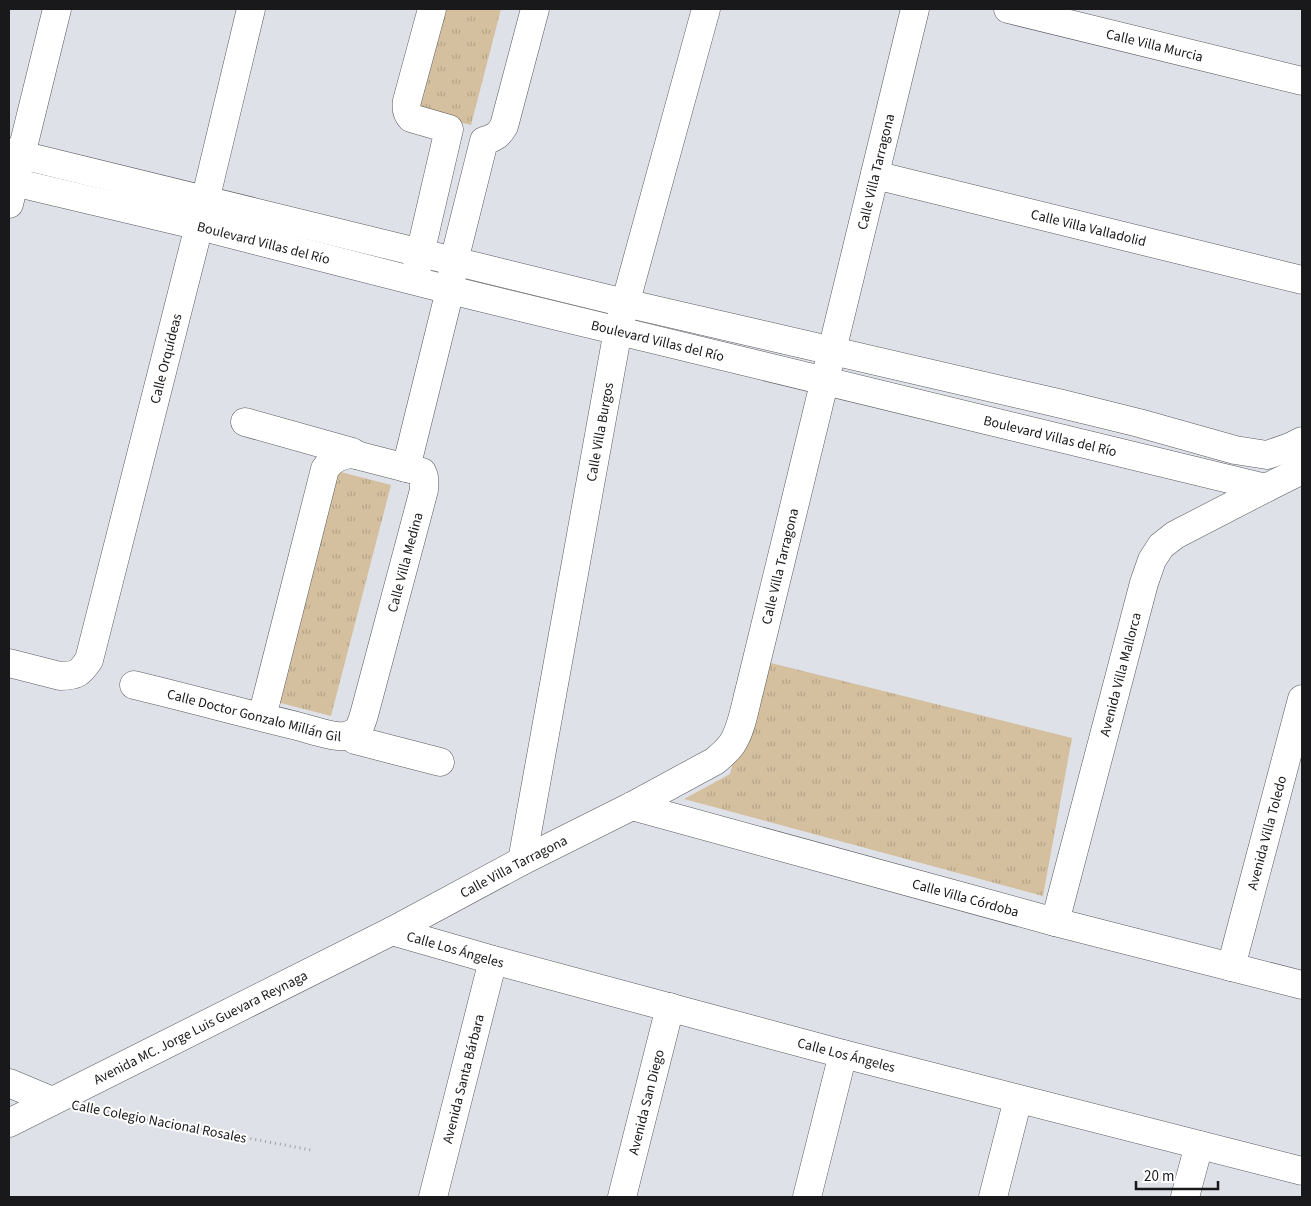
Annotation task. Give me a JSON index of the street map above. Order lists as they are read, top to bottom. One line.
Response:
{"streets":{"street":["Calle Villa Murcia","Calle Villa Tarragona","Calle Villa Valladolid","Boulevard Villas del Río","Calle Orquídeas","Calle Villa Burgos","Calle Villa Medina","Avenida Villa Mallorca","Calle Doctor Gonzalo Millán Gil","Avenida Villa Toledo","Calle Villa Córdoba","Calle Los Ángeles","Avenida MC. Jorge Luis Guevara Reynaga","Avenida Santa Bárbara","Avenida San Diego","Calle Colegio Nacional Rosales"]},"crossings":[["Calle Villa Tarragona","Calle Villa Valladolid"],["Calle Villa Tarragona","Boulevard Villas del Río"],["Calle Villa Tarragona","Calle Villa Burgos"],["Calle Villa Tarragona","Calle Villa Córdoba"],["Calle Villa Tarragona","Calle Los Ángeles"],["Calle Villa Tarragona","Avenida MC. Jorge Luis Guevara Reynaga"],["Boulevard Villas del Río","Calle Orquídeas"],["Boulevard Villas del Río","Calle Villa Burgos"],["Boulevard Villas del Río","Avenida Villa Mallorca"],["Calle Villa Medina","Calle Doctor Gonzalo Millán Gil"],["Avenida Villa Mallorca","Calle Villa Córdoba"],["Avenida Villa Toledo","Calle Villa Córdoba"],["Calle Los Ángeles","Avenida MC. Jorge Luis Guevara Reynaga"],["Calle Los Ángeles","Avenida Santa Bárbara"],["Calle Los Ángeles","Avenida San Diego"],["Avenida MC. Jorge Luis Guevara Reynaga","Calle Colegio Nacional Rosales"]],"scale_bar":"20 m"}
